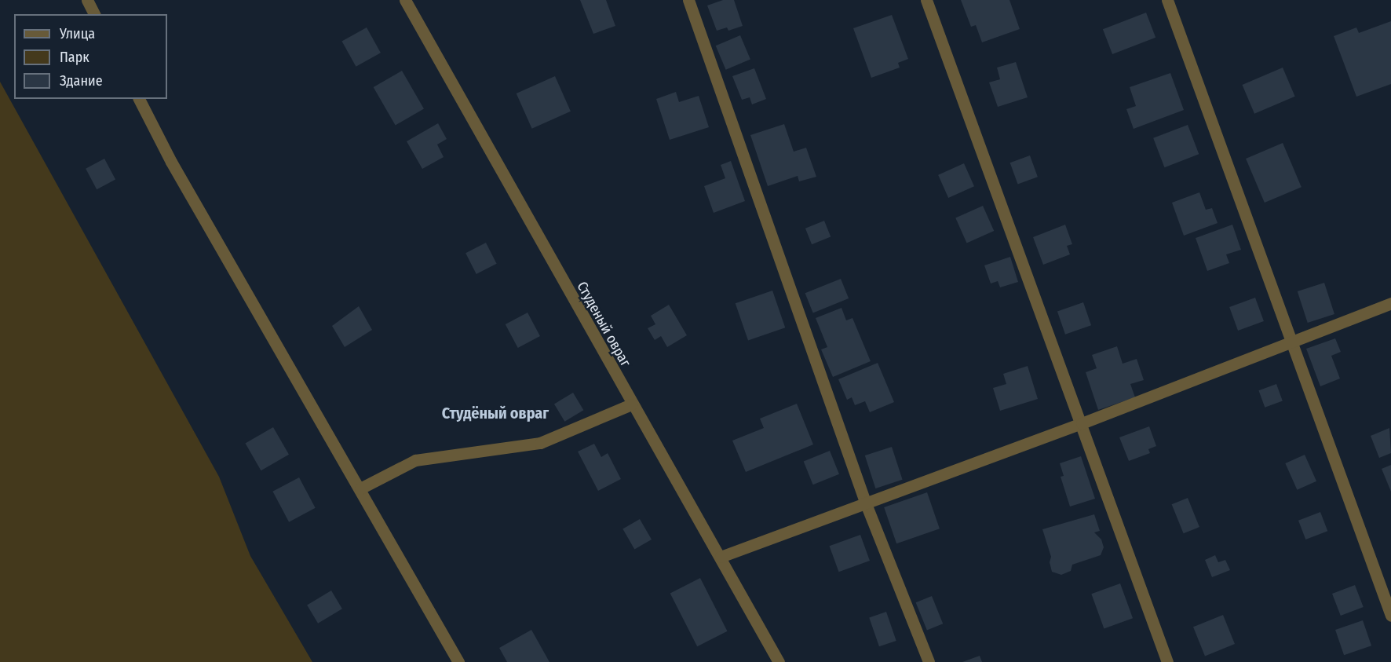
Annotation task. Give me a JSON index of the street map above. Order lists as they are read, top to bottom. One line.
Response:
{"streets":{"street":["Студеный овраг"]},"districts":["Студёный овраг"],"legend":["Улица","Парк","Здание"]}
